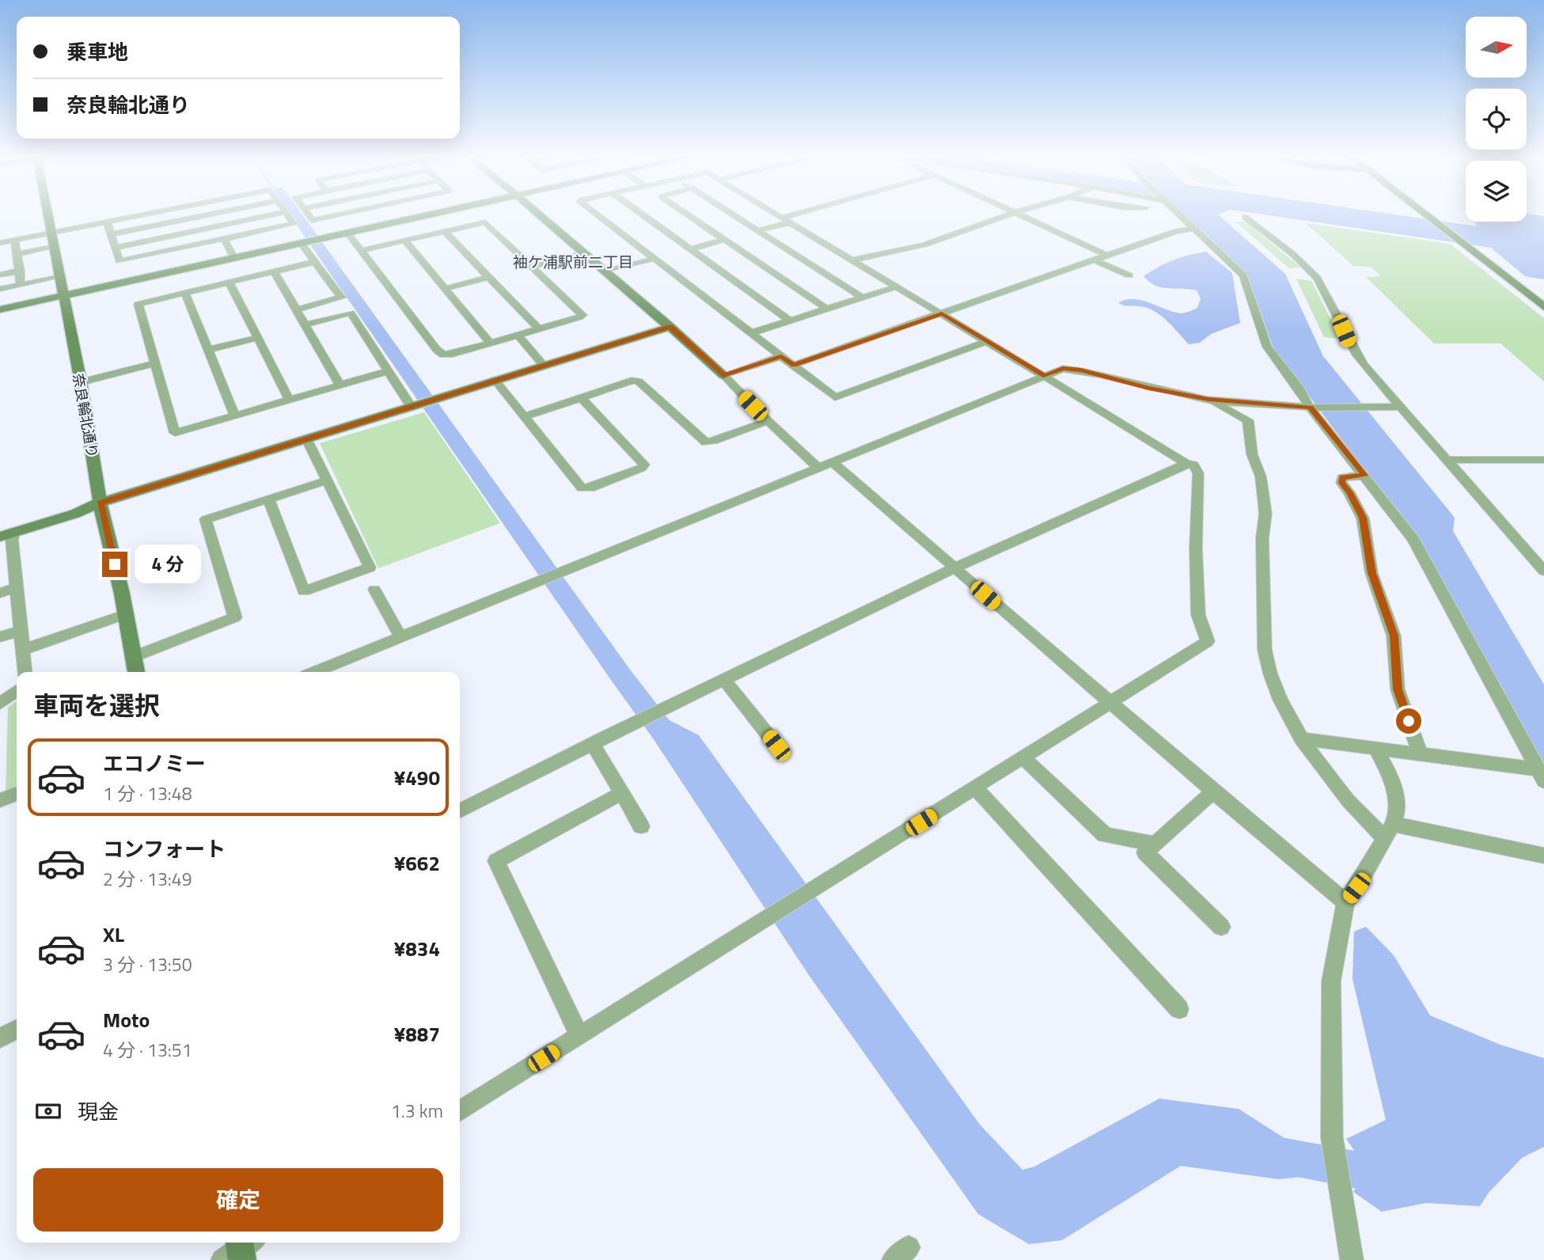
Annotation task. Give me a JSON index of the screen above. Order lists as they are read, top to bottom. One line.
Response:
{"streets":{"street":["奈良輪北通り"]},"districts":["袖ケ浦駅前二丁目"],"north":"right","page":{"banner":["乗車地","奈良輪北通り"],"bubble":"4 分","heading":"車両を選択","list":[{"name":"エコノミー","note":"1 分 · 13:48","value":"¥490"},{"name":"コンフォート","note":"2 分 · 13:49","value":"¥662"},{"name":"XL","note":"3 分 · 13:50","value":"¥834"},{"name":"Moto","note":"4 分 · 13:51","value":"¥887"}],"pay":["現金","1.3 km"],"buttons":"確定"}}
